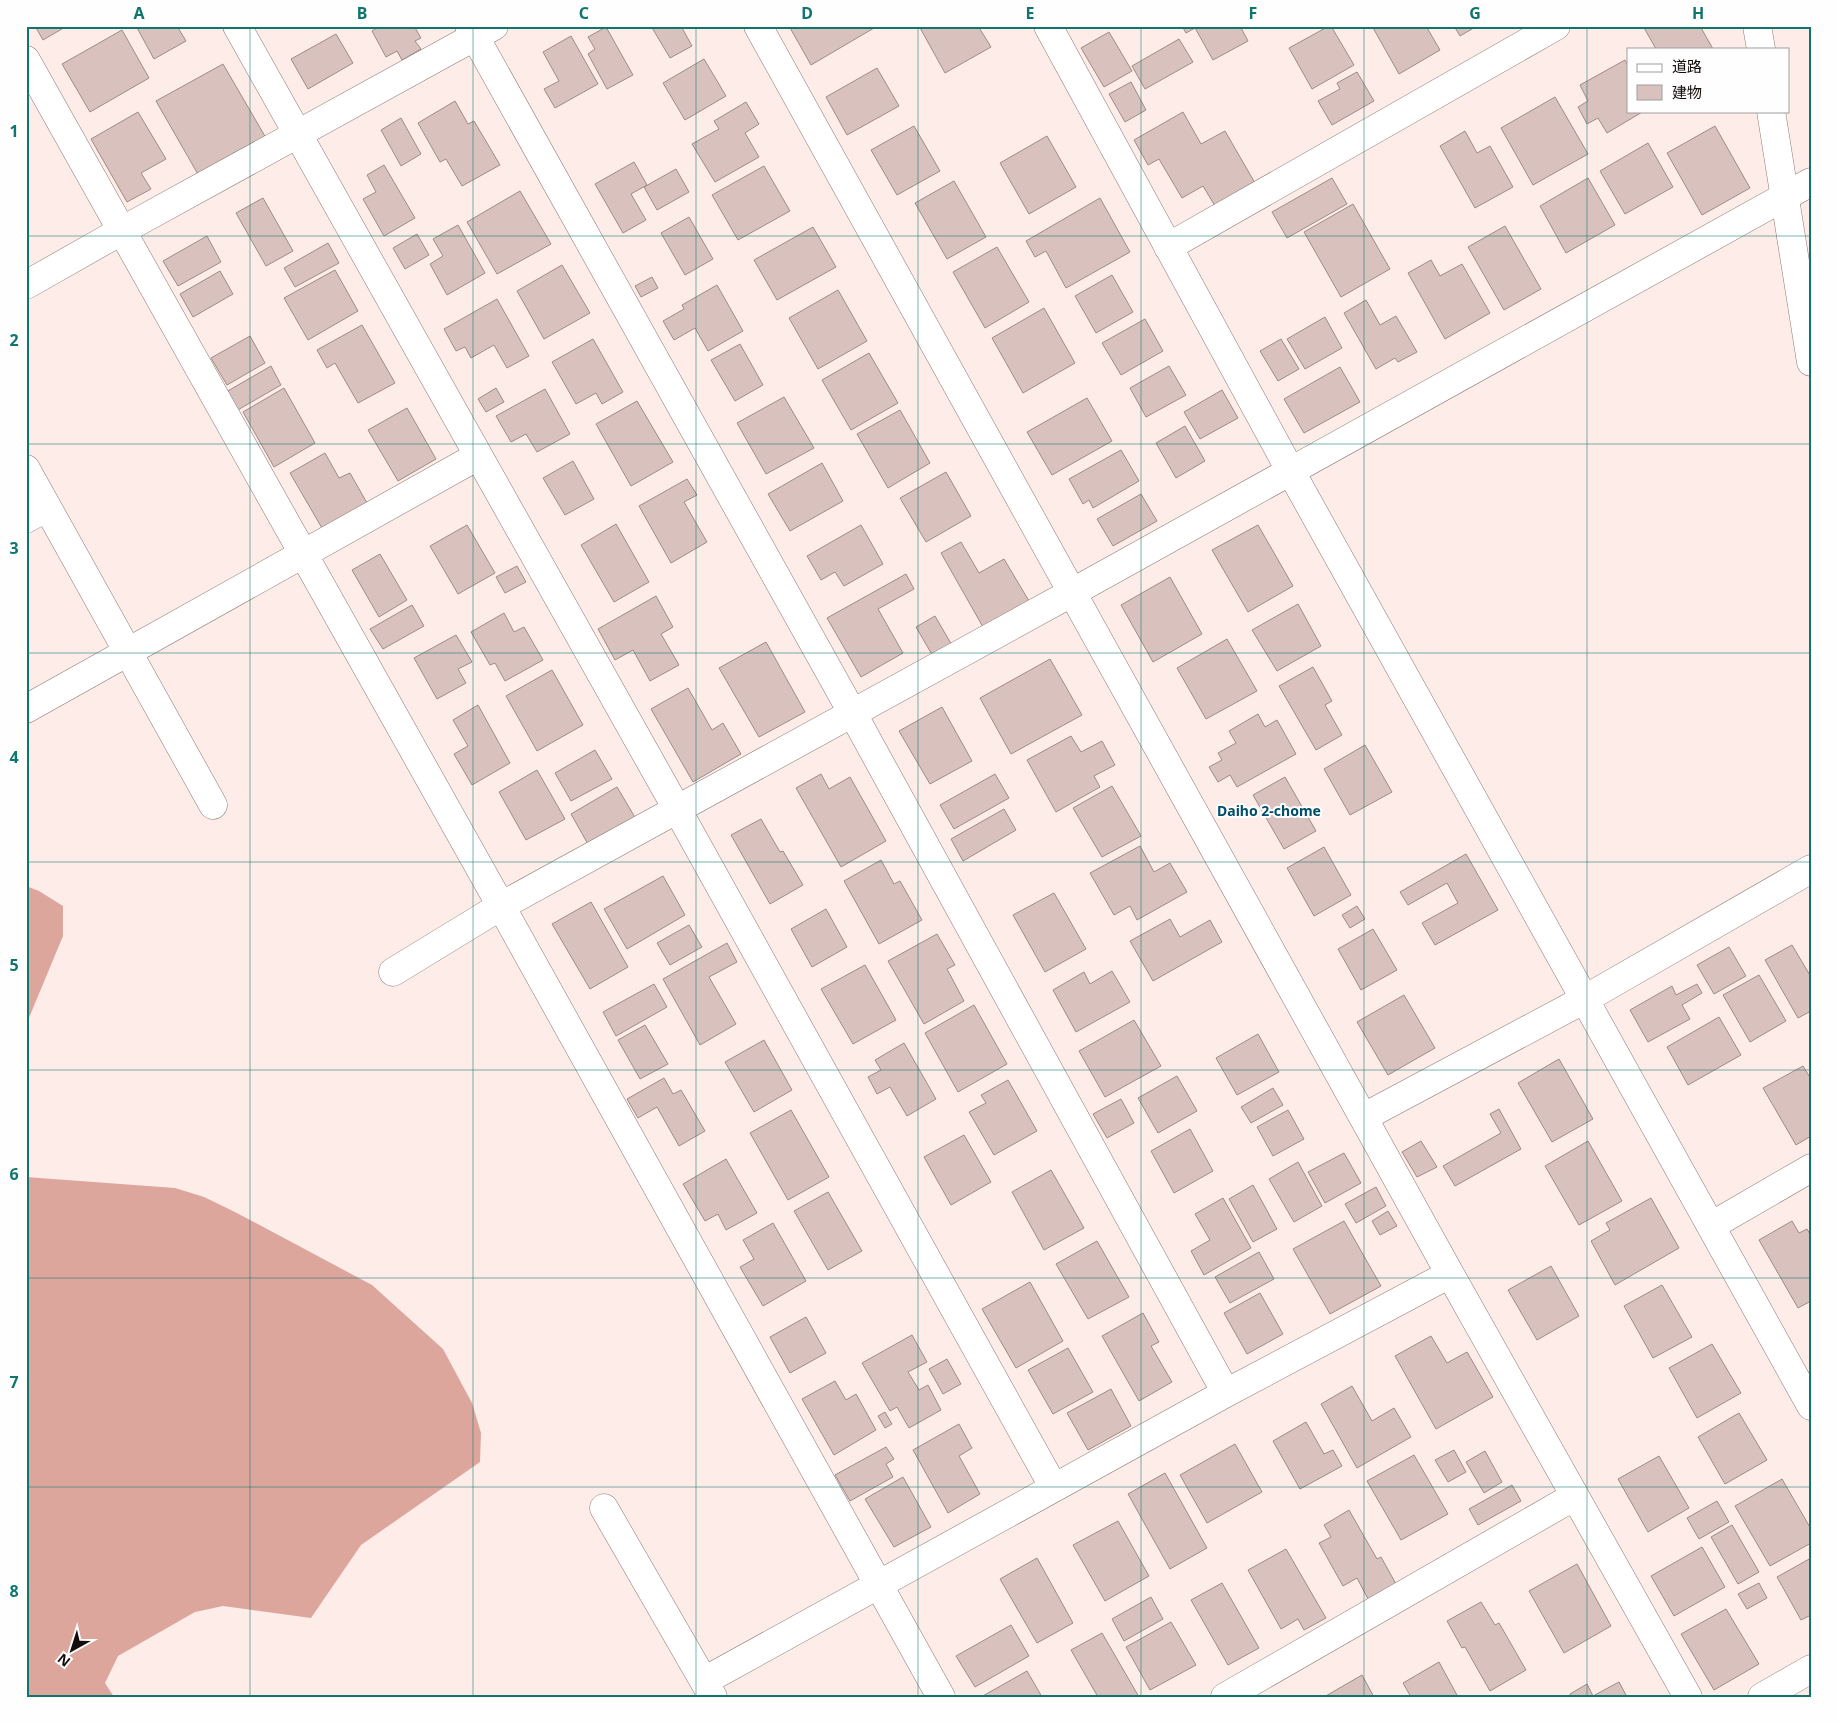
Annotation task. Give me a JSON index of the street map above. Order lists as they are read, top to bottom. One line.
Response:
{"districts":["Daiho 2-chome"],"legend":["道路","建物"],"north":"bottom left","grid":{"columns":["A","B","C","D","E","F","G","H"],"rows":["1","2","3","4","5","6","7","8"]}}
